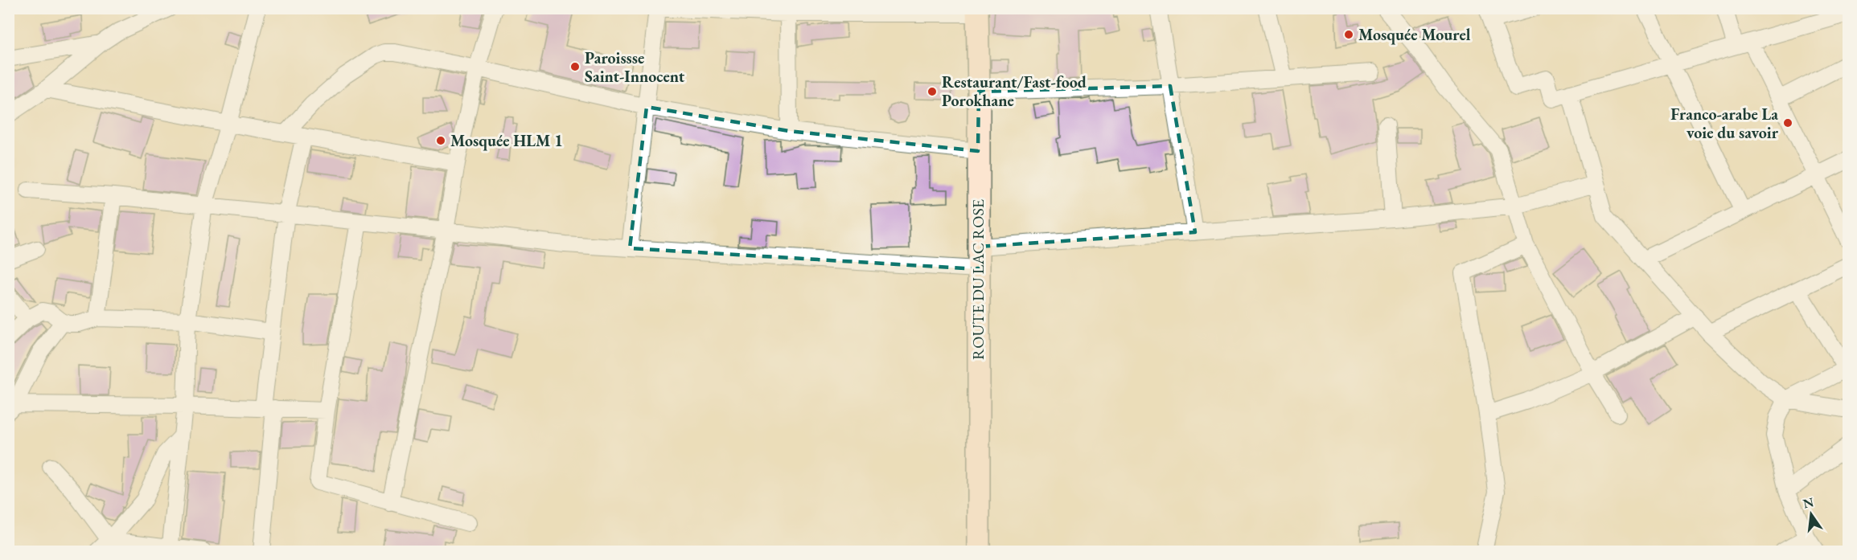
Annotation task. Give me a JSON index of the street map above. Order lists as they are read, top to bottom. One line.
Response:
{"streets":{"main road":["ROUTE DU LAC ROSE"]},"places":["Mosquée Mourel","Paroissse Saint-Innocent","Restaurant/Fast-food Porokhane","Franco-arabe La voie du savoir","Mosquée HLM 1"],"north":"top"}
